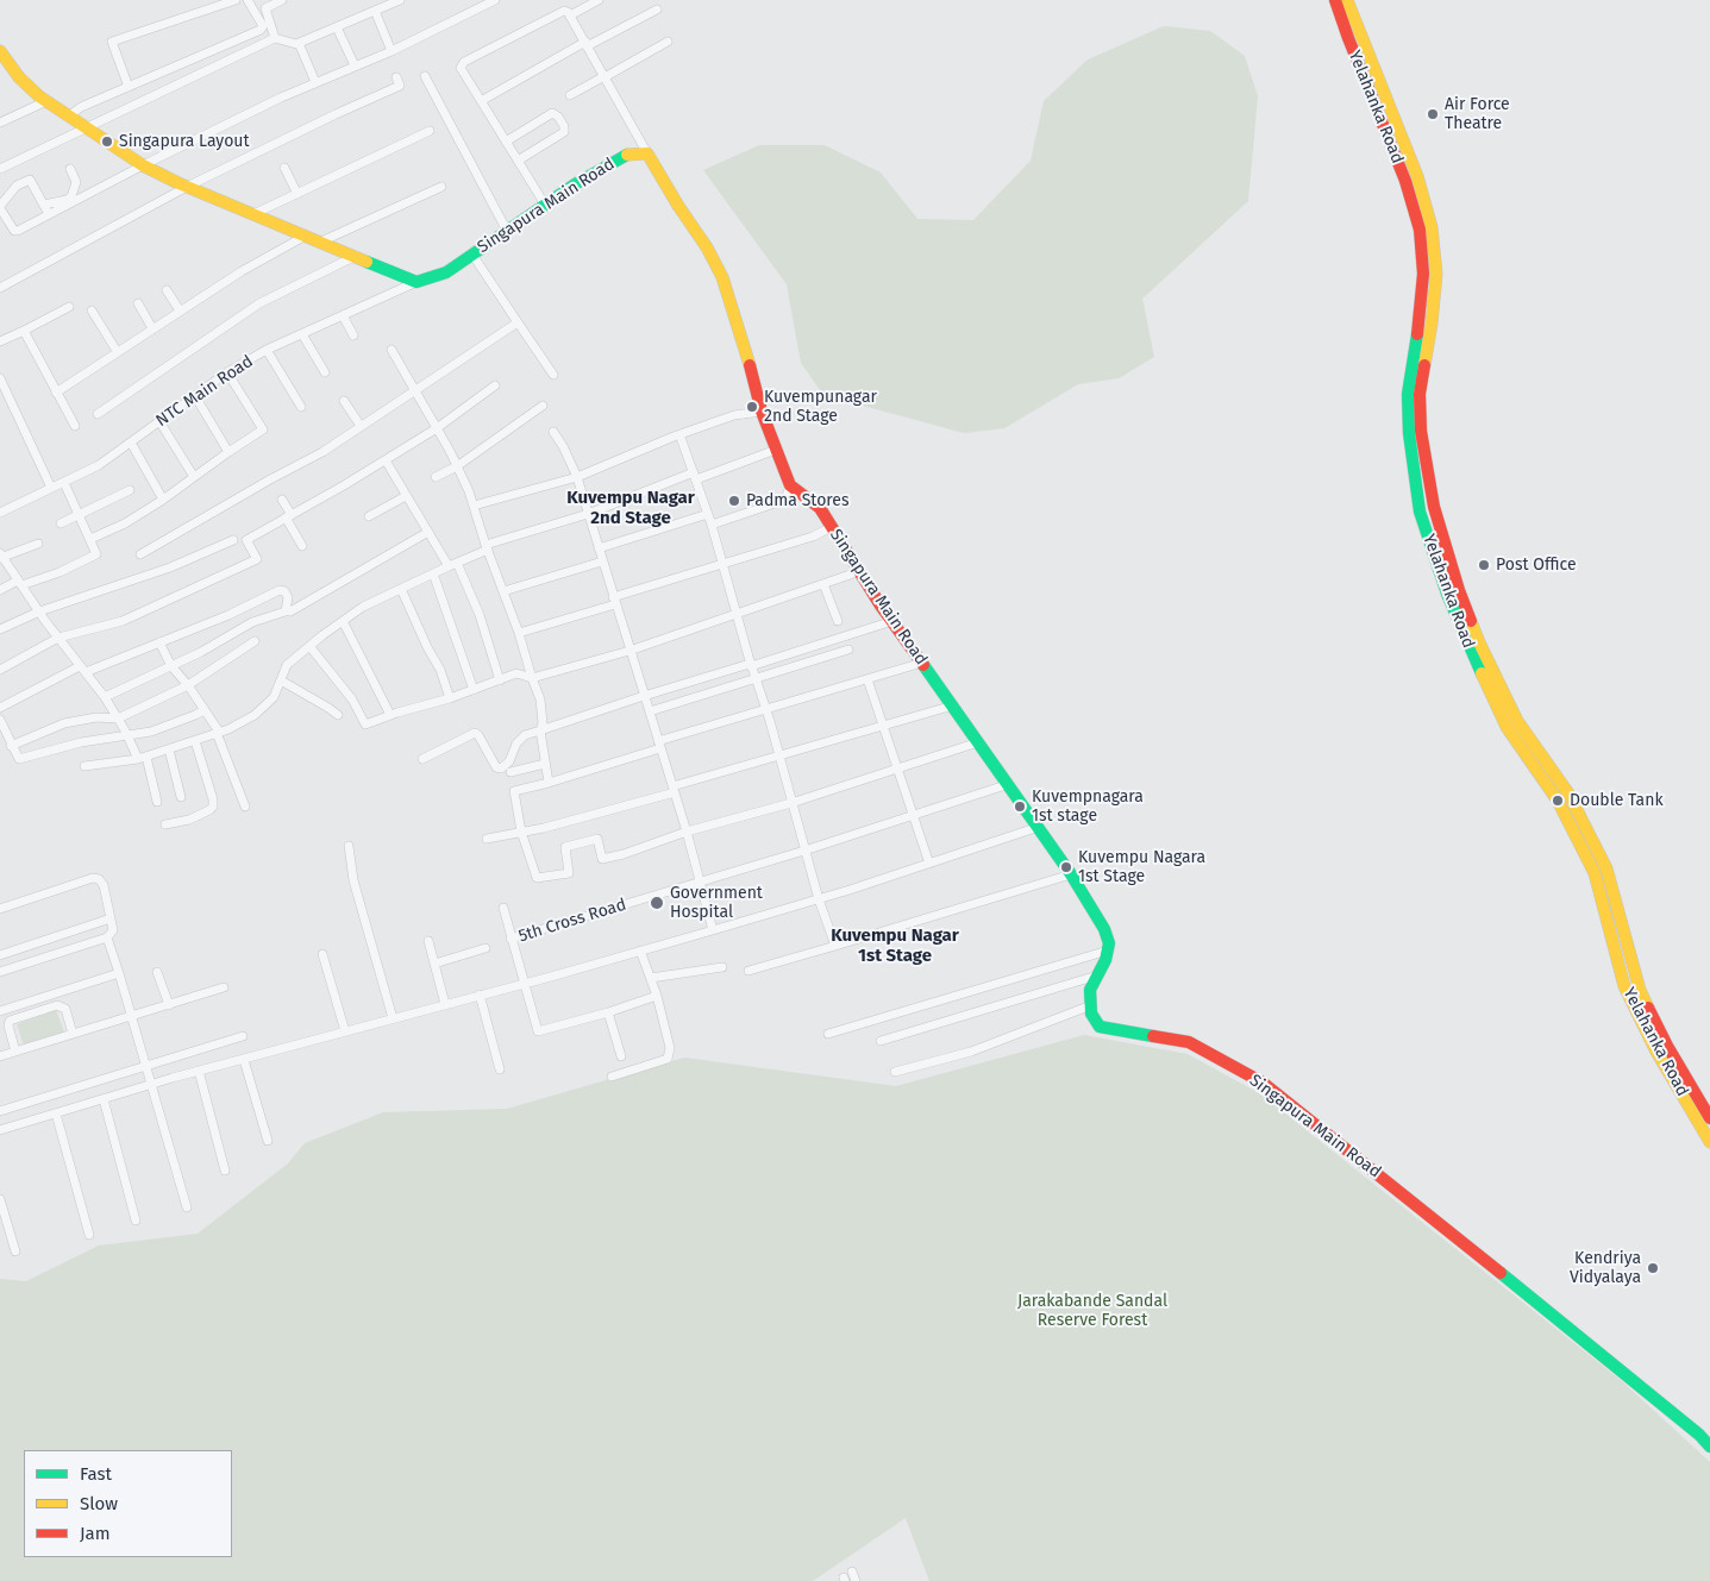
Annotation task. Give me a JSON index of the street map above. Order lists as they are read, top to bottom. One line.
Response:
{"streets":{"street":["Yelahanka Road","Singapura Main Road","NTC Main Road","5th Cross Road"]},"crossings":[["Singapura Main Road","NTC Main Road"],["Singapura Main Road","5th Cross Road"]],"districts":["Kuvempu Nagar 2nd Stage","Kuvempu Nagar 1st Stage"],"parks":["Jarakabande Sandal Reserve Forest"],"places":["Air Force Theatre","Singapura Layout","Kuvempunagar 2nd Stage","Padma Stores","Post Office","Double Tank","Kuvempnagara 1st stage","Kuvempu Nagara 1st Stage","Government Hospital","Kendriya Vidyalaya"],"legend":["Fast","Slow","Jam"]}
